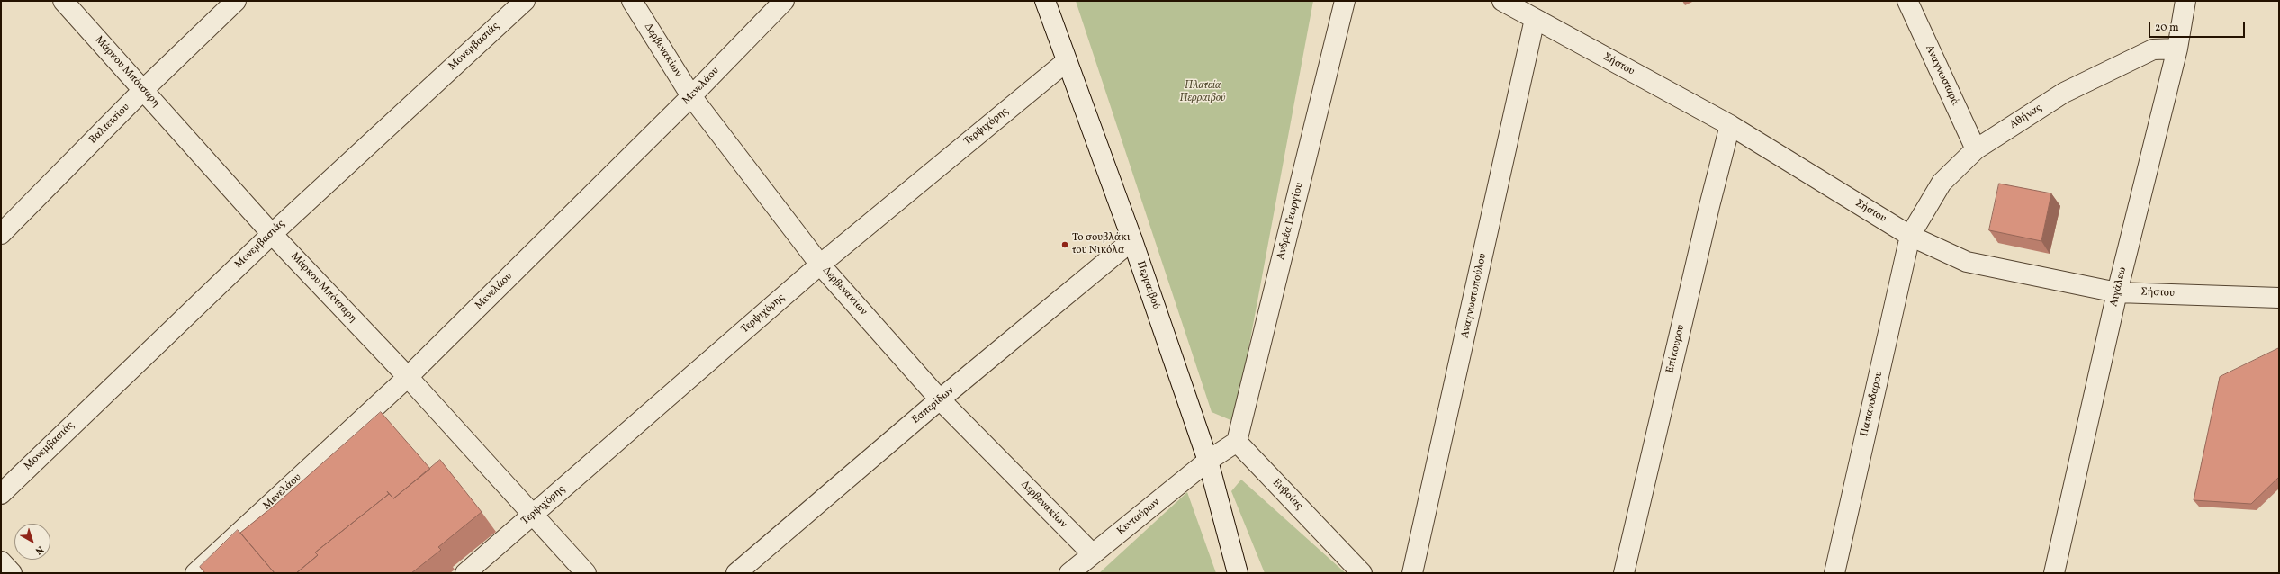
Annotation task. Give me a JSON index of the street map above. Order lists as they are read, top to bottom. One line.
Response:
{"streets":{"street":["Μονεμβασιάς","Δερβενακίων","Σήστου","Μάρκου Μπότσαρη","Αναγνωσταρά","Μενελάου","Αθήνας","Βαλτετσίου","Τερψιχόρης","Ανδρέα Γεωργίου","Περραιβού","Αιγάλεω","Αναγνωστοπούλου","Επίκουρου","Παπανοδάρου","Εσπερίδων","Ευβοίας","Κενταύρων"]},"crossings":[["Μονεμβασιάς","Μάρκου Μπότσαρη"],["Δερβενακίων","Μενελάου"],["Δερβενακίων","Τερψιχόρης"],["Δερβενακίων","Εσπερίδων"],["Δερβενακίων","Κενταύρων"],["Σήστου","Αθήνας"],["Σήστου","Αιγάλεω"],["Σήστου","Αναγνωστοπούλου"],["Σήστου","Επίκουρου"],["Σήστου","Παπανοδάρου"],["Μάρκου Μπότσαρη","Μενελάου"],["Μάρκου Μπότσαρη","Βαλτετσίου"],["Μάρκου Μπότσαρη","Τερψιχόρης"],["Αναγνωσταρά","Αθήνας"],["Αθήνας","Αιγάλεω"],["Αθήνας","Παπανοδάρου"],["Τερψιχόρης","Περραιβού"],["Ανδρέα Γεωργίου","Ευβοίας"],["Περραιβού","Εσπερίδων"],["Περραιβού","Κενταύρων"]],"parks":["Πλατεία Περραιβού"],"places":["Το σουβλάκι του Νικόλα"],"scale_bar":"20 m","north":"bottom right"}
